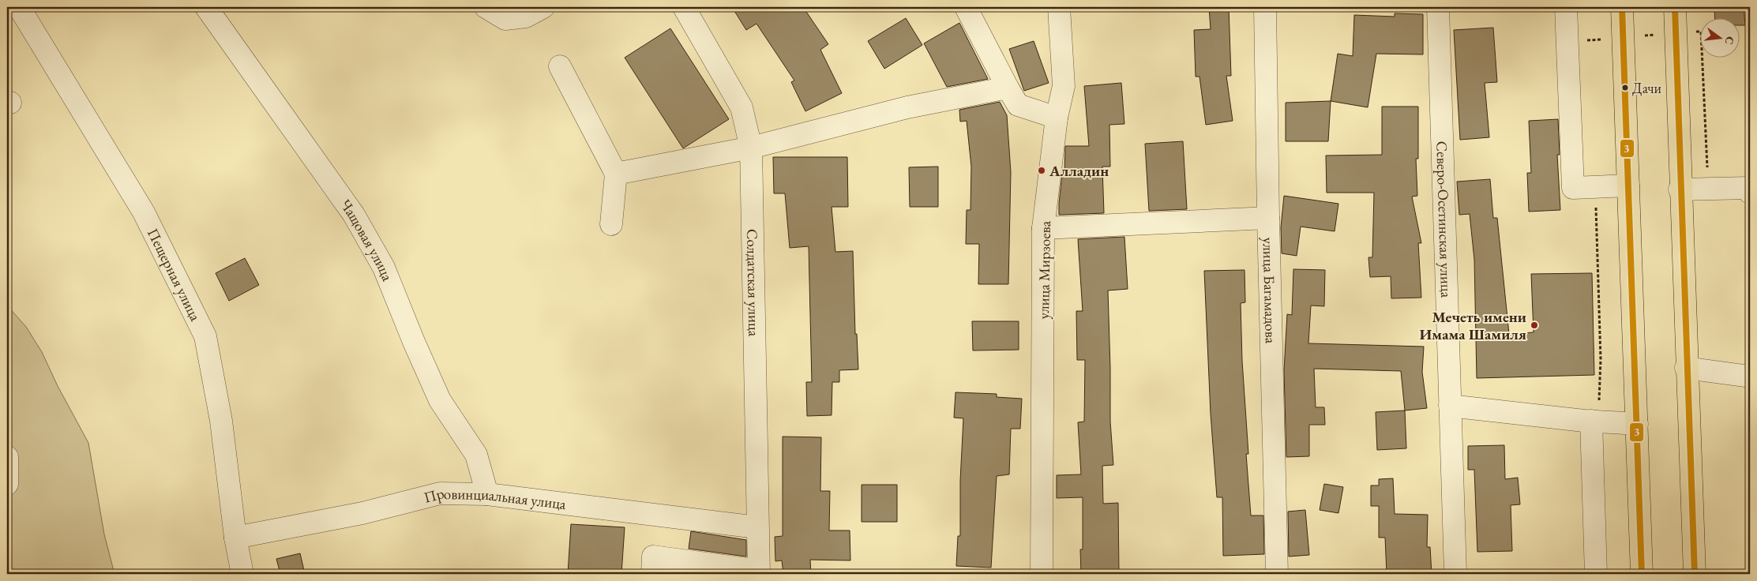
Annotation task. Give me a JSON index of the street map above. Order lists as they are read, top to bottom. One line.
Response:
{"streets":{"street":["Северо-Осетинская улица","Чащовая улица","улица Мирзоева","Пещерная улица","Солдатская улица","улица Багамадова","Провинциальная улица"]},"crossings":[["Чащовая улица","Провинциальная улица"],["Пещерная улица","Провинциальная улица"],["Солдатская улица","Провинциальная улица"]],"places":["Дачи","Алладин","Мечеть имени Имама Шамиля"],"lines":["transit line 3"],"north":"right"}
